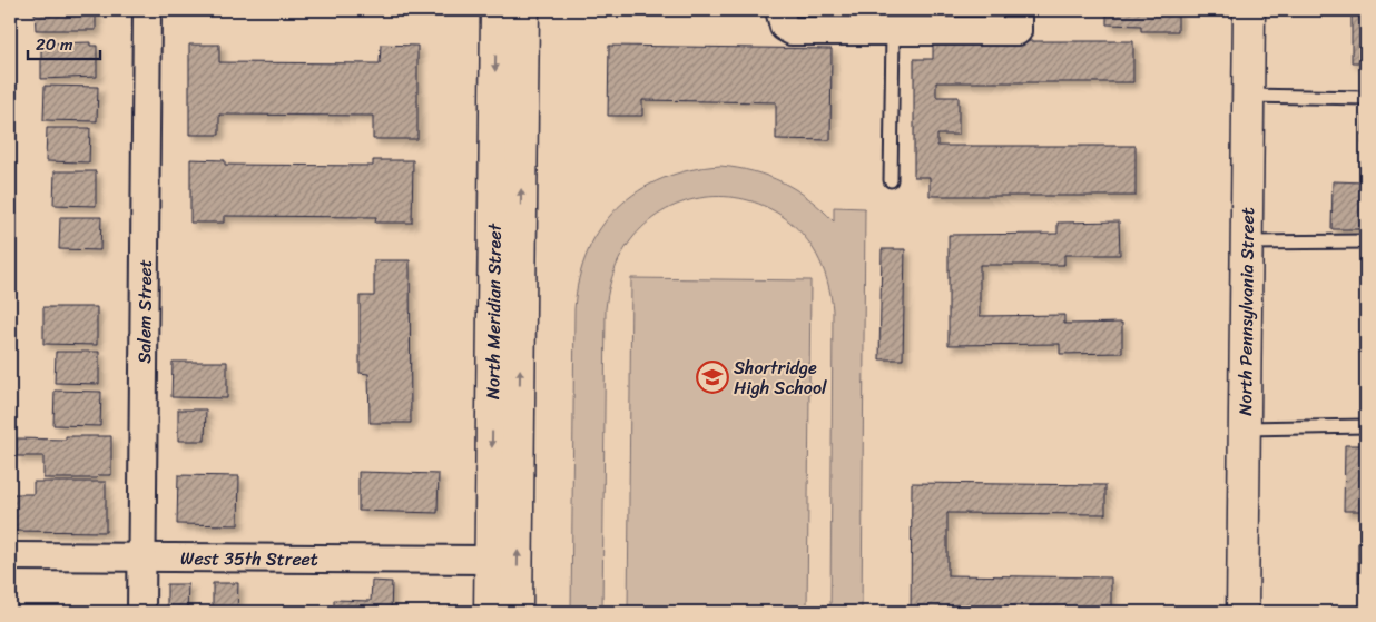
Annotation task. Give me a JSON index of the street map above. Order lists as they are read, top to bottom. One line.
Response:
{"streets":{"main road":["North Meridian Street","North Pennsylvania Street"],"street":["Salem Street","West 35th Street"]},"crossings":[["Salem Street","West 35th Street"],["North Meridian Street","West 35th Street"]],"places":{"school or university":["Shortridge High School"]},"scale_bar":"20 m"}
